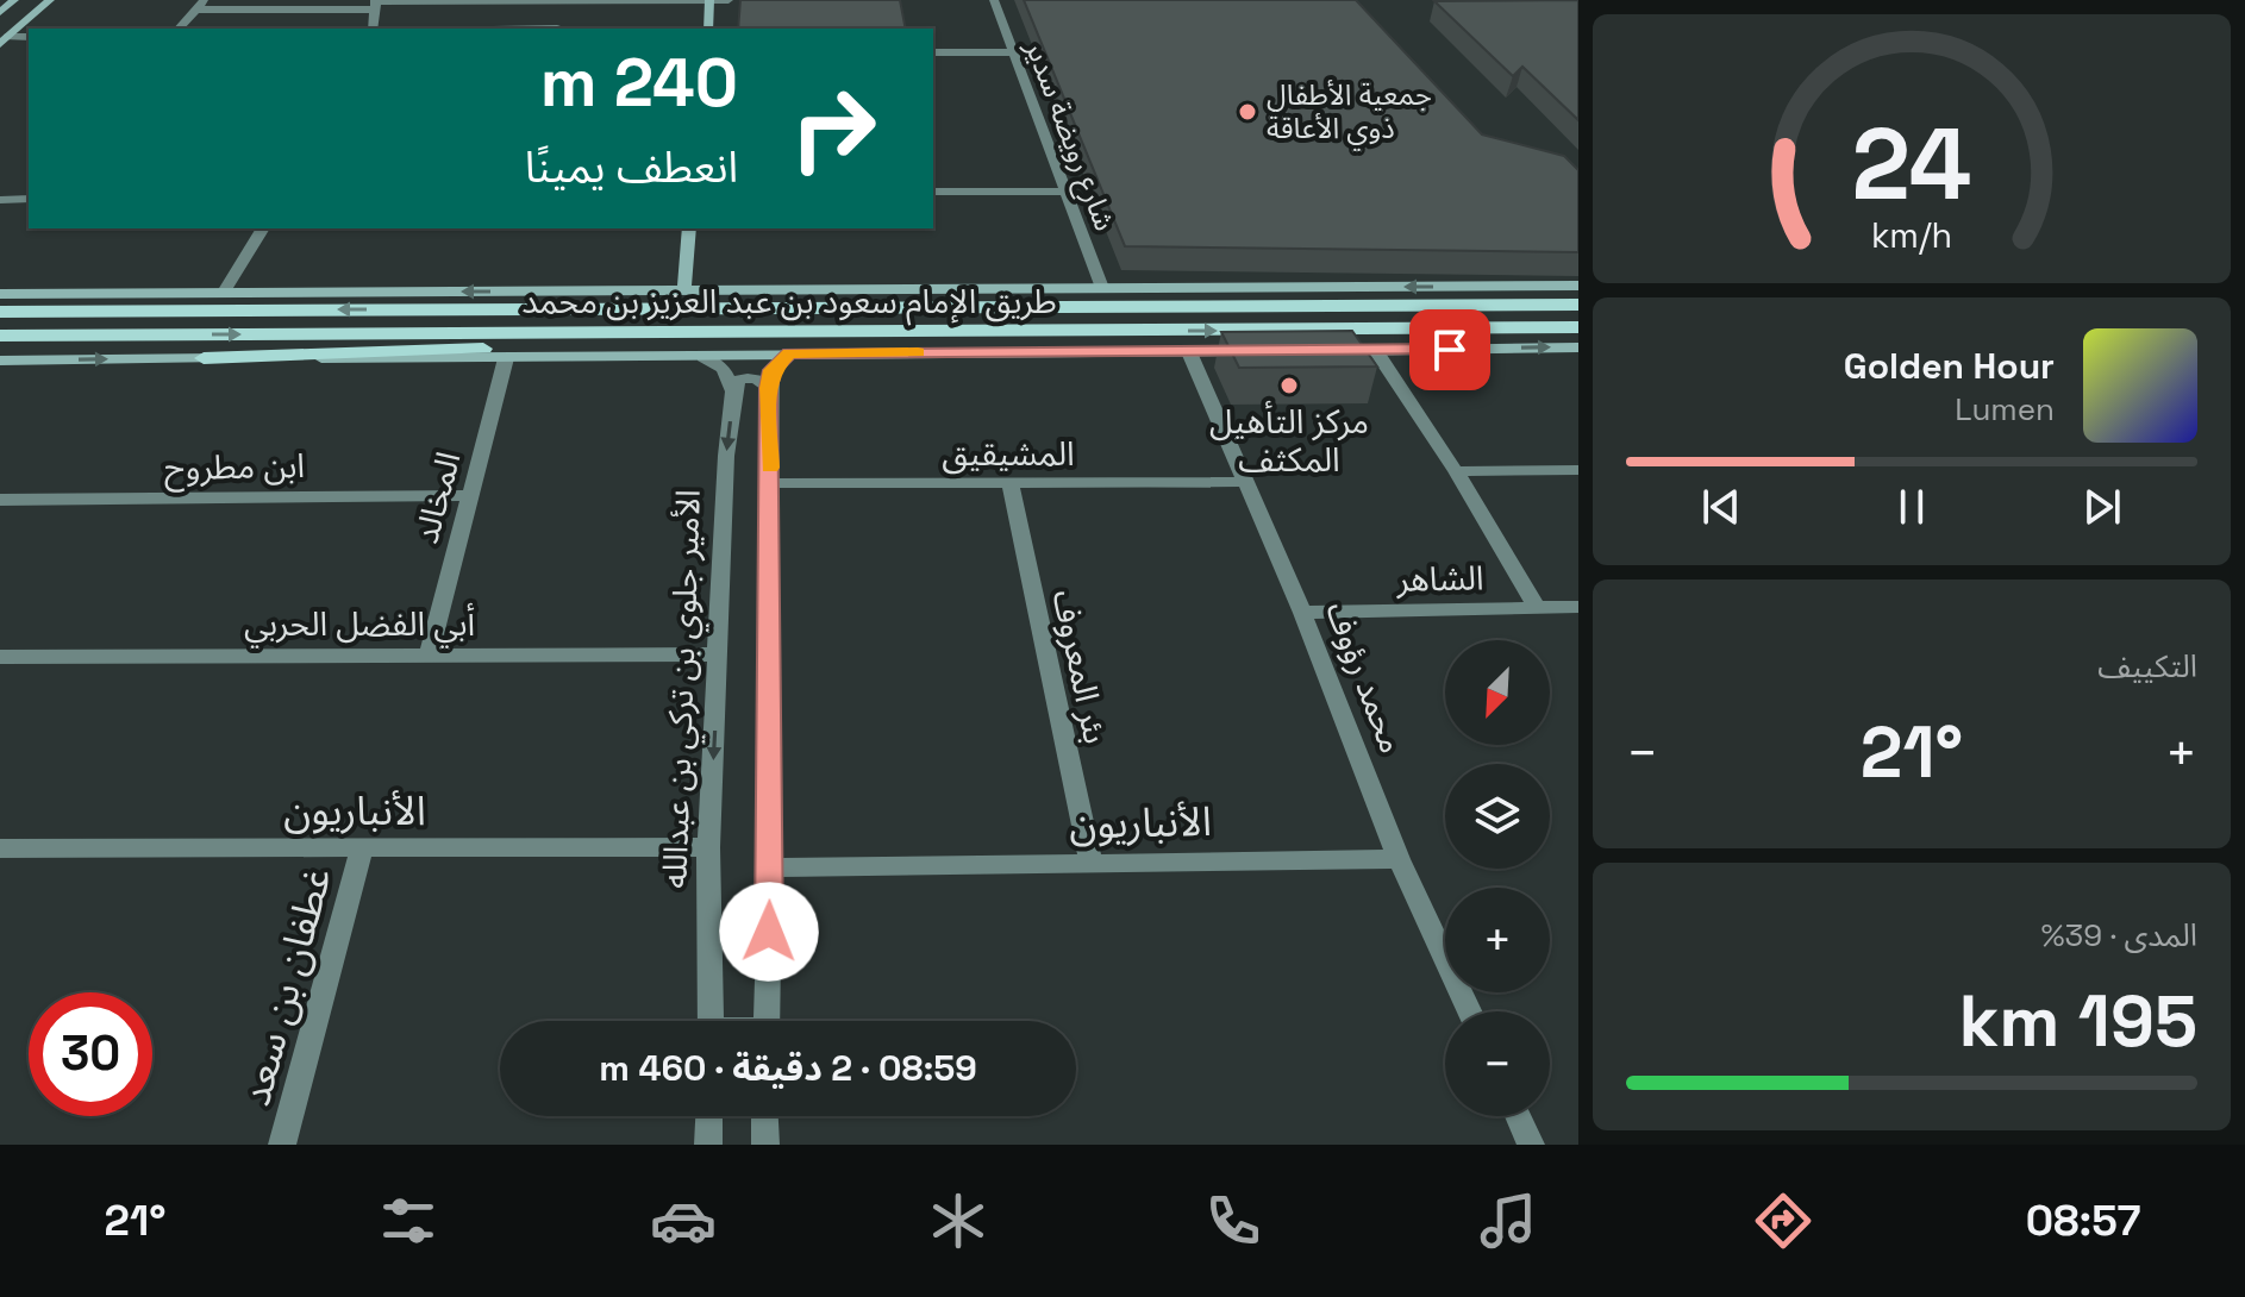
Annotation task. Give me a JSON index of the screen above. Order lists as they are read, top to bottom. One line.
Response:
{"streets":{"main road":["طريق الإمام سعود بن عبد العزيز بن محمد"],"street":["شارع رويضة سدير","المشيقيق","ابن مطروح","المخالد","الشاهر","أبي الفضل الحربي","بئر المعروف","محمد رؤوف","الأمير جلوي بن تركي بن عبدالله","الأنباريون","غطفان بن سعد"]},"crossings":[["المشيقيق","بئر المعروف"],["المشيقيق","محمد رؤوف"],["ابن مطروح","المخالد"],["المخالد","أبي الفضل الحربي"],["الشاهر","محمد رؤوف"],["أبي الفضل الحربي","الأمير جلوي بن تركي بن عبدالله"],["بئر المعروف","الأنباريون"],["محمد رؤوف","الأنباريون"],["الأمير جلوي بن تركي بن عبدالله","الأنباريون"],["الأنباريون","غطفان بن سعد"]],"places":["جمعية الأطفال ذوي الأعاقة","مركز التأهيل المكثف"],"north":"bottom left","page":{"turn":["240 m","انعطف يمينًا"],"song":["Golden Hour","Lumen"],"tile":["التكييف",["المدى · 39%","195 km"]],"map_buttons":["+","−"],"heat":["−","21°","+"],"limit":"30","trip":"08:59 · 2 دقيقة · 460 m","tabs":["08:57","21°"],"gauge":["24","km/h"]}}
